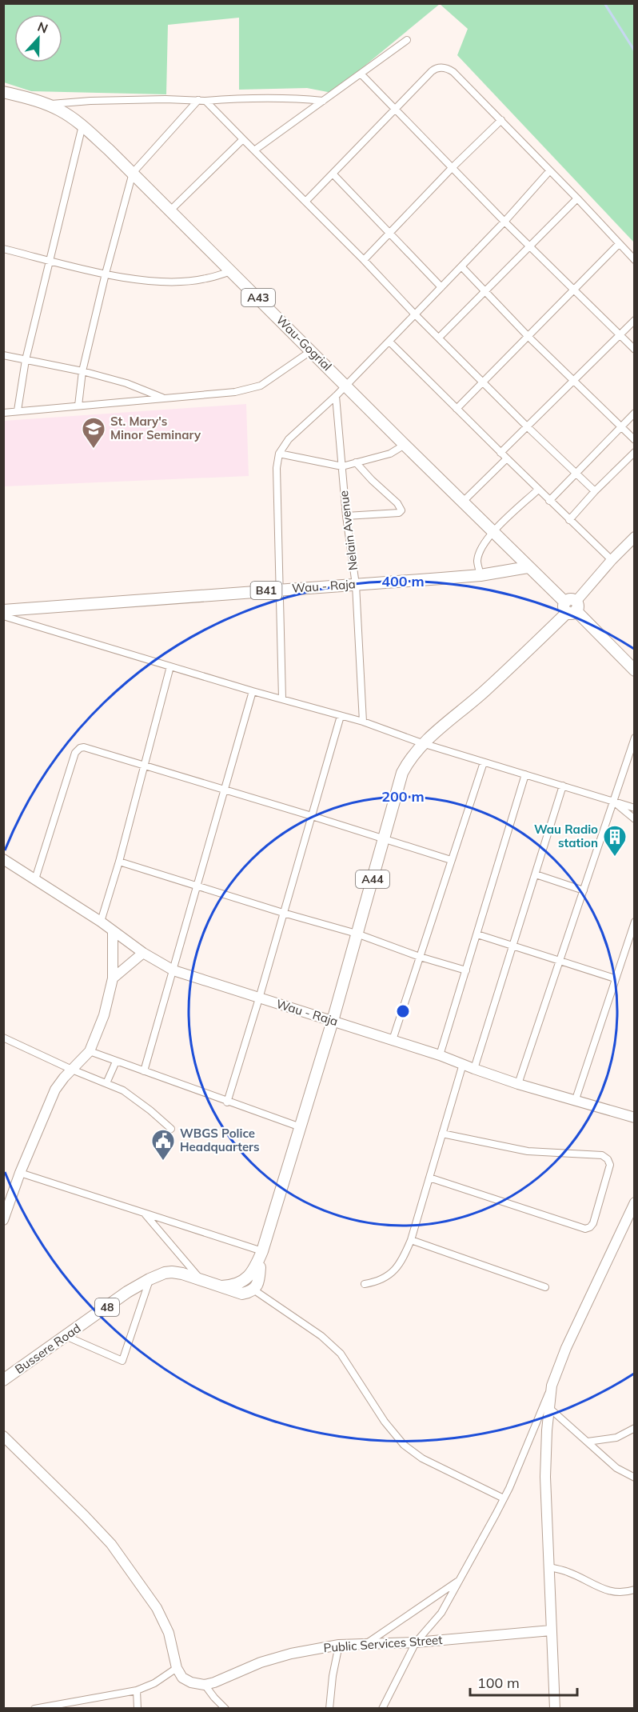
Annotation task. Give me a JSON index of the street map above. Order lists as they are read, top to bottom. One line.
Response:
{"streets":{"main road":["A43","Wau-Gogrial","Wau - Raja","B41","A44","48","Bussere Road"],"street":["Nelain Avenue","Public Services Street"]},"crossings":[["Wau-Gogrial","Wau - Raja"],["Wau-Gogrial","A44"],["Nelain Avenue","Wau - Raja"],["Wau - Raja","A44"],["A44","Bussere Road"]],"places":{"school or university":["St. Mary's Minor Seminary"],"building":["Wau Radio station"],"public building":["WBGS Police Headquarters"]},"scale_bar":"100 m","north":"top","rings":["400 m","200 m"]}
